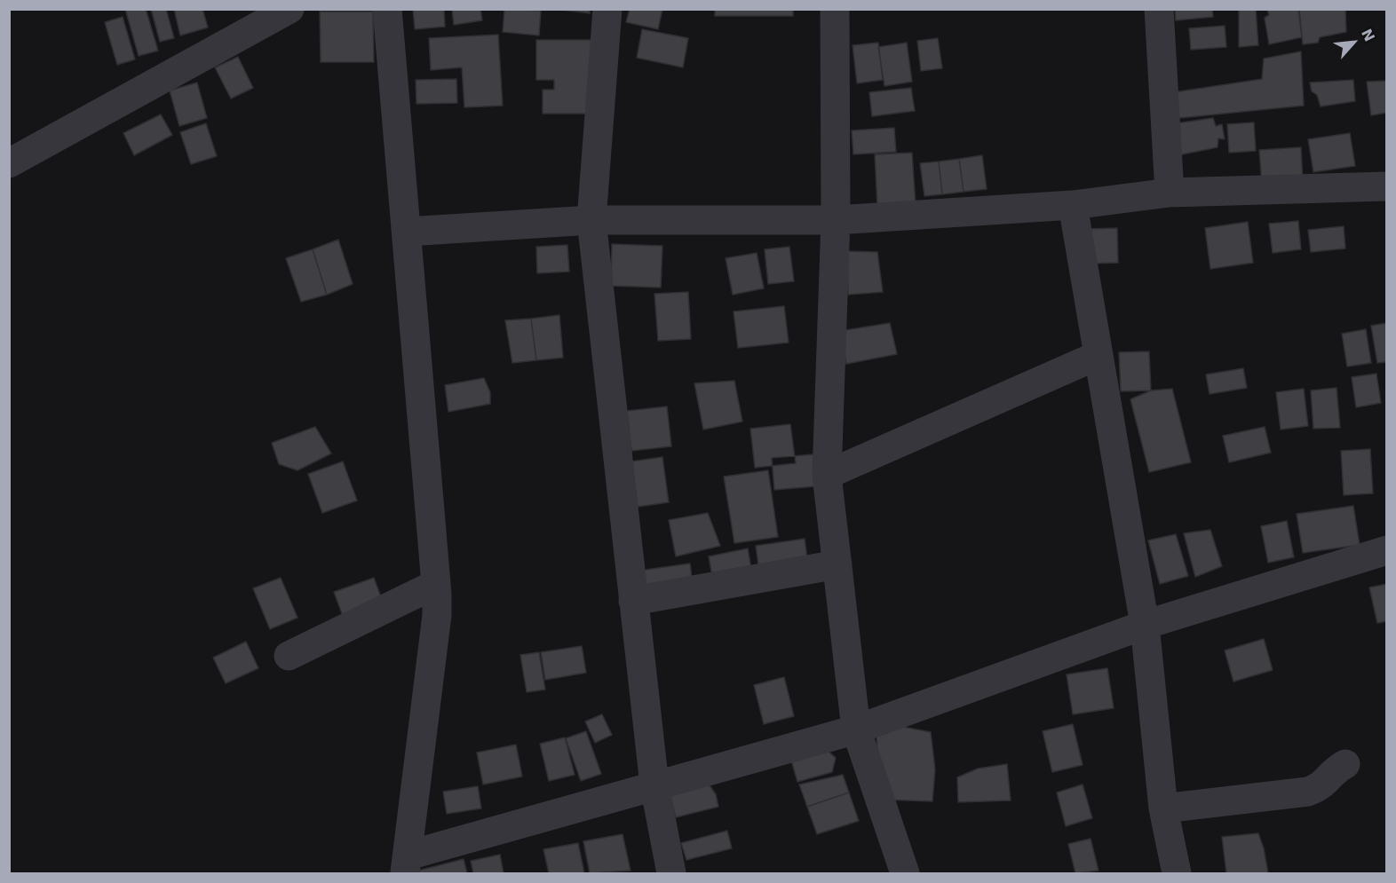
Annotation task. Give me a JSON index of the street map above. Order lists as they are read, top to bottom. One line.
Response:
{"north":"top right"}
